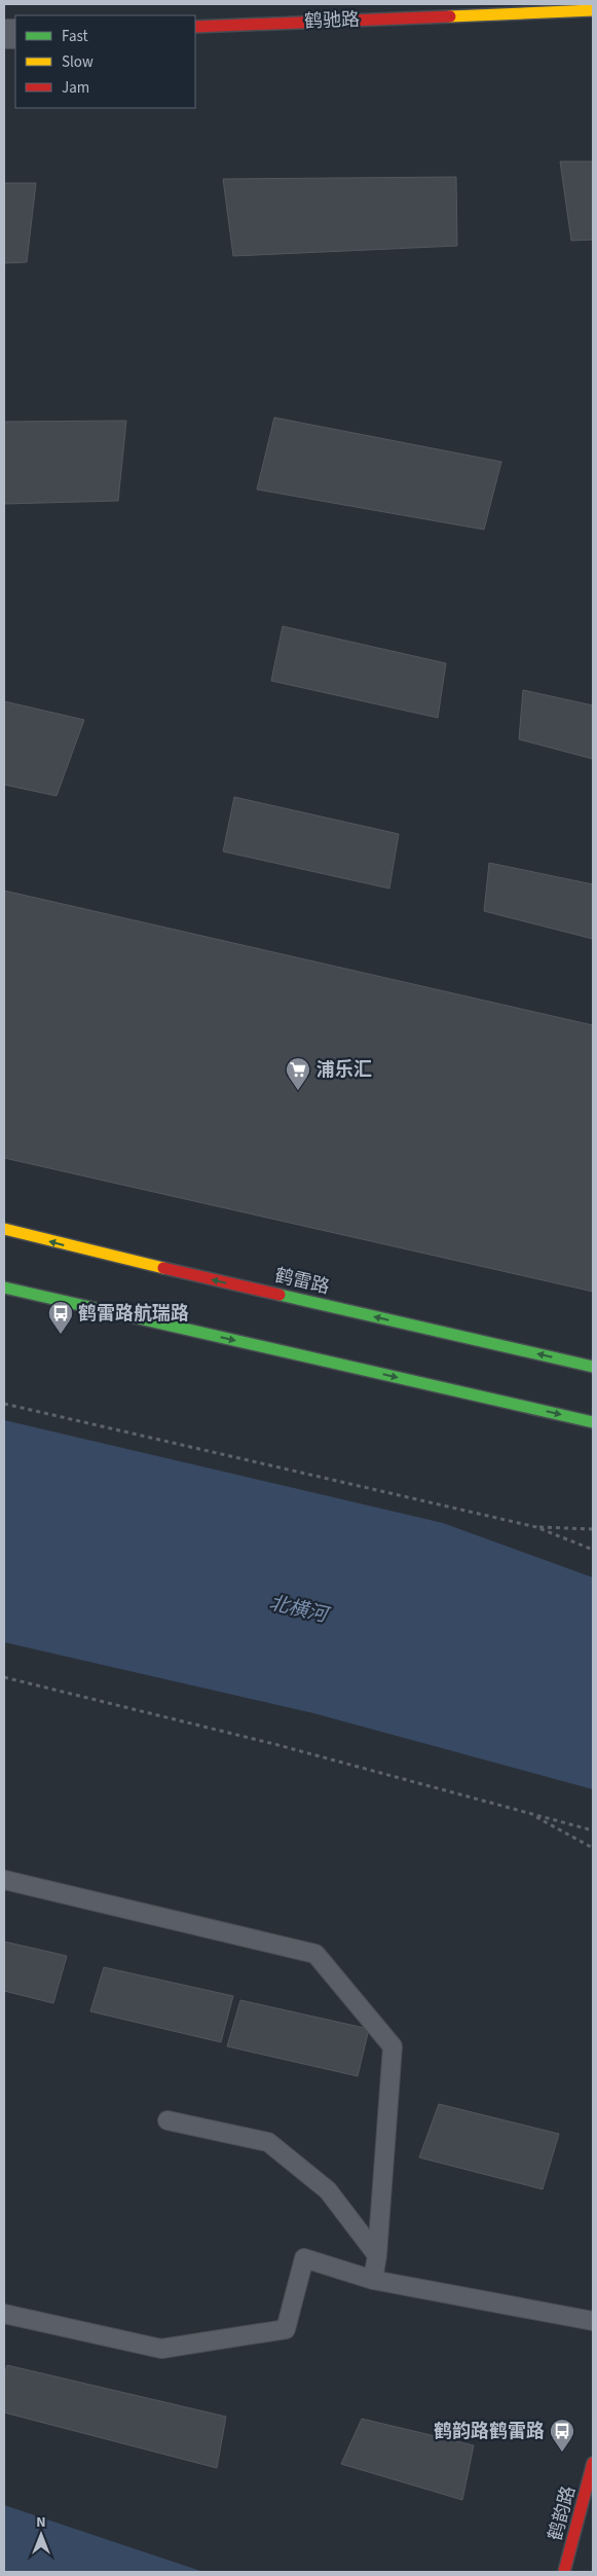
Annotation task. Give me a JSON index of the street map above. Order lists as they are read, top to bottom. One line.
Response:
{"streets":{"street":["鹤驰路","鹤雷路","鹤韵路"]},"water":["北横河"],"places":{"supermarket":["浦乐汇"],"bus stop":["鹤雷路航瑞路","鹤韵路鹤雷路"]},"legend":["Fast","Slow","Jam"],"north":"top"}
